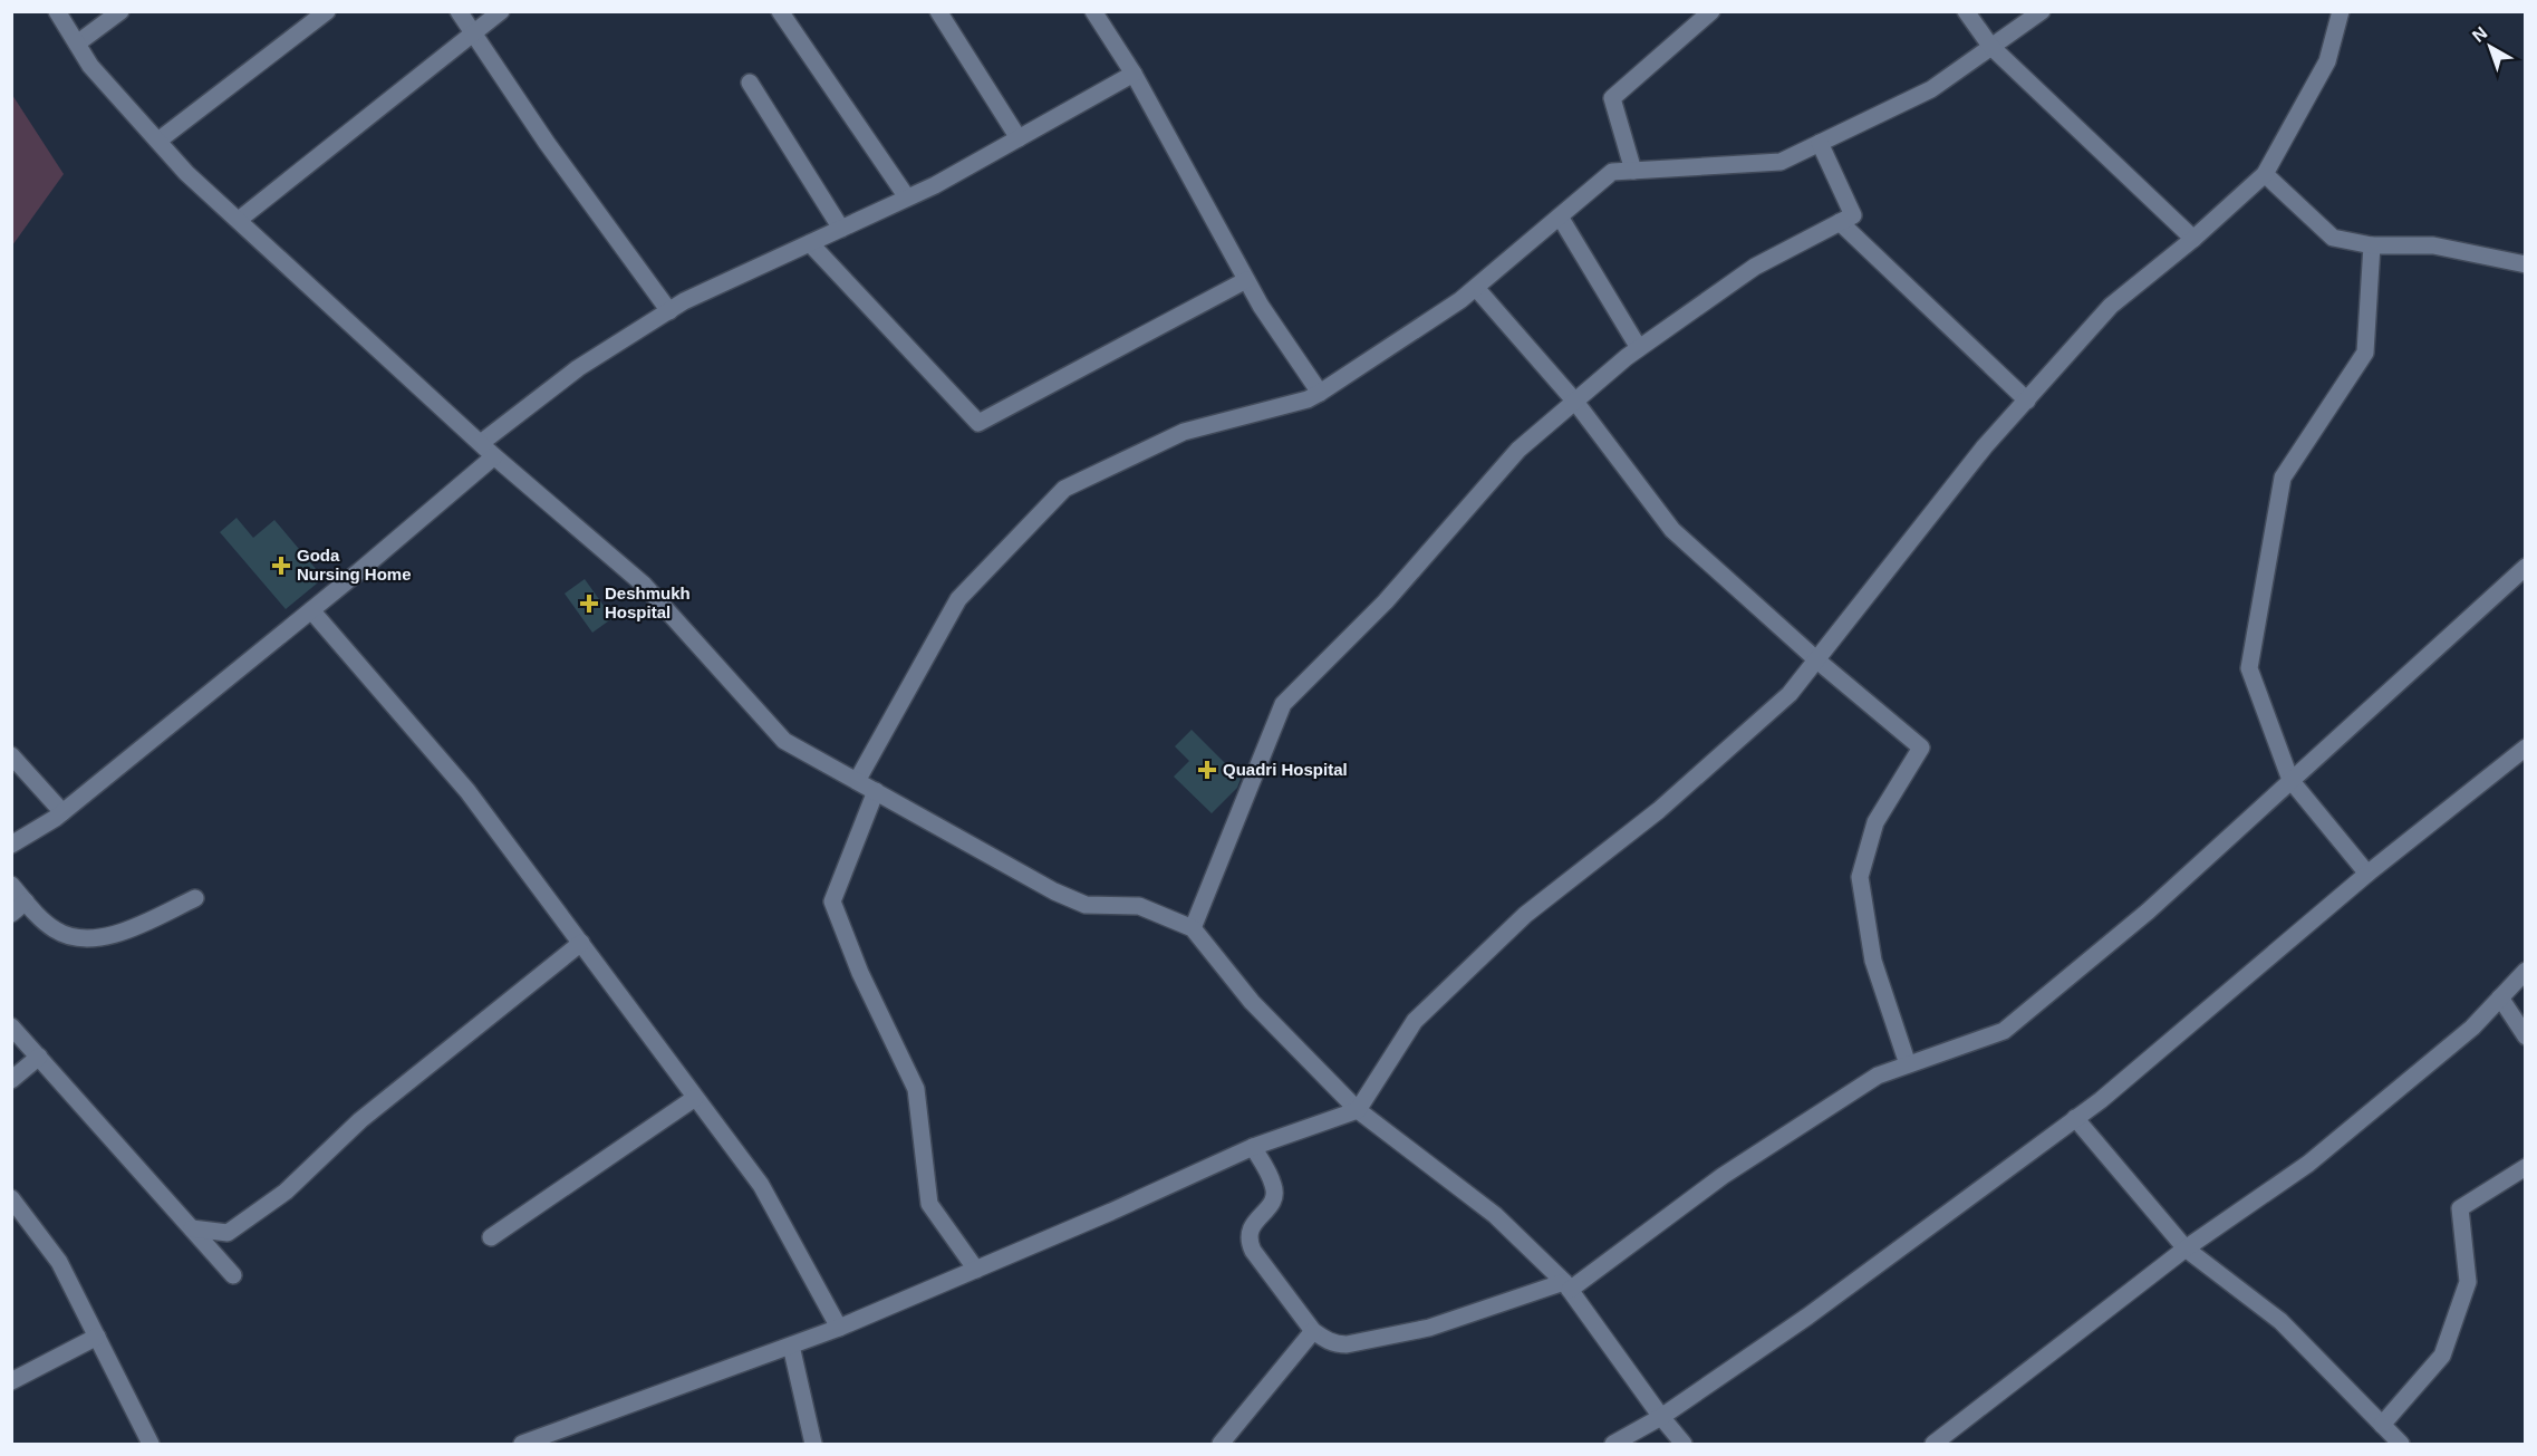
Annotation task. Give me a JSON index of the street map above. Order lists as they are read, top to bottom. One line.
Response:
{"places":{"health":["Goda Nursing Home","Deshmukh Hospital","Quadri Hospital"]},"north":"top left"}
